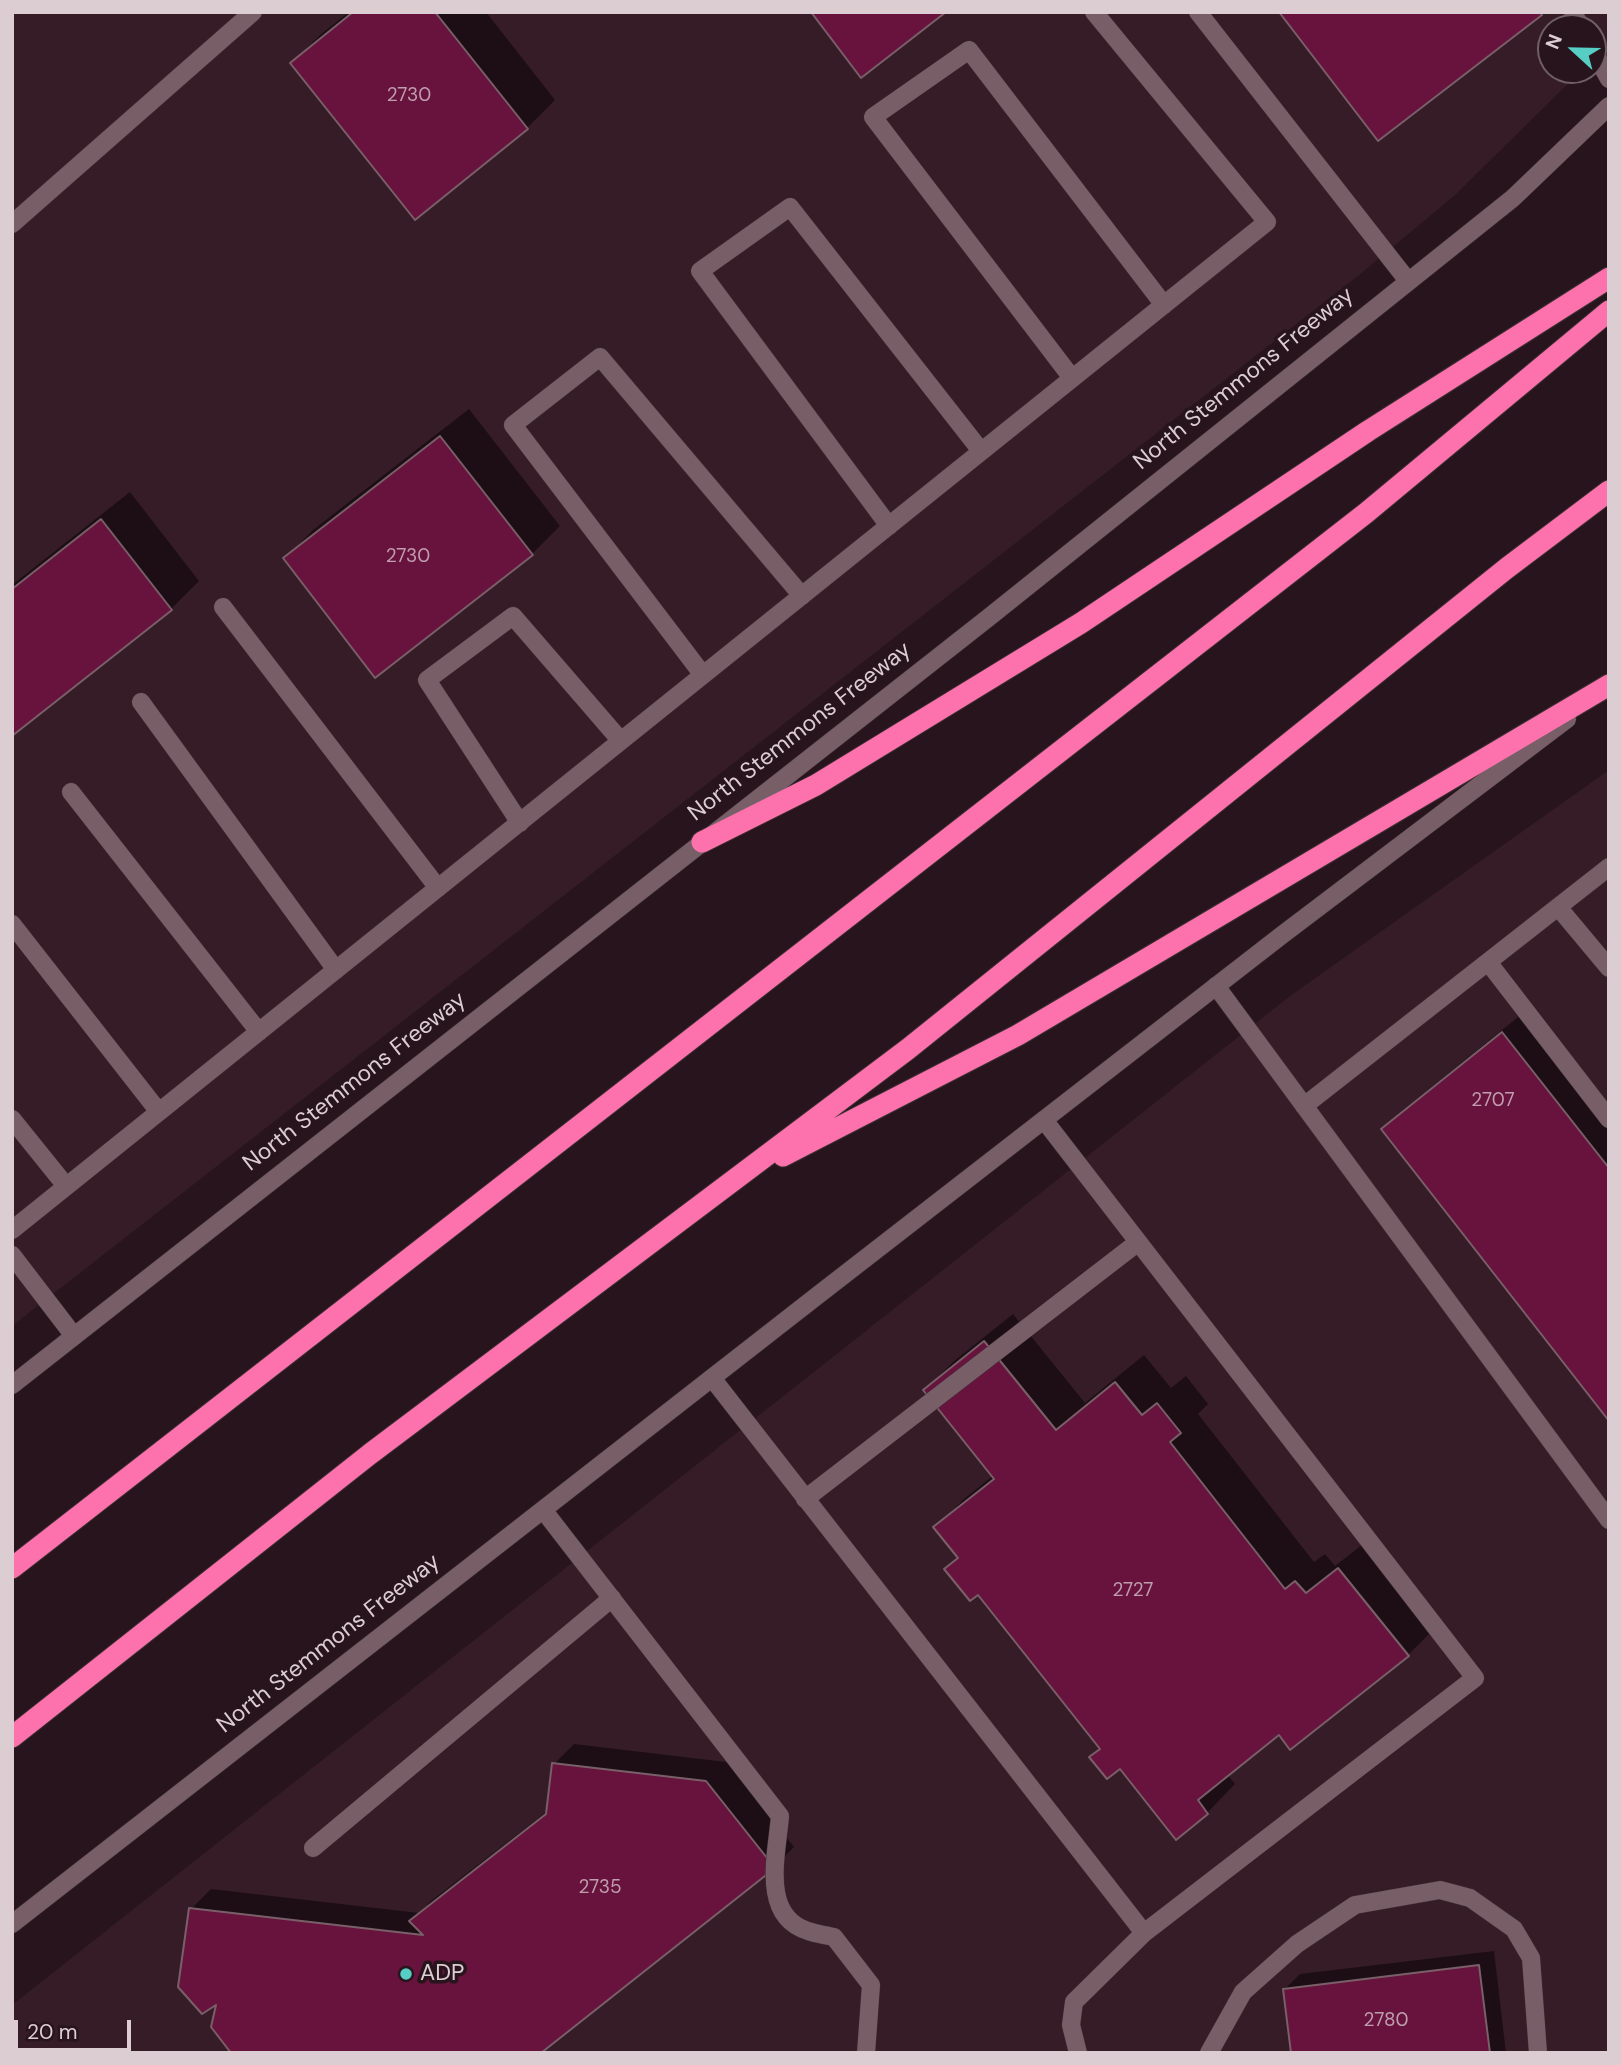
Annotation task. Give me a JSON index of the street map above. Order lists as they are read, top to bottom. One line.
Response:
{"streets":{"main road":["North Stemmons Freeway"]},"places":["ADP"],"house_numbers":["2730","2730","2707","2727","2735","2780"],"scale_bar":"20 m","north":"left"}
